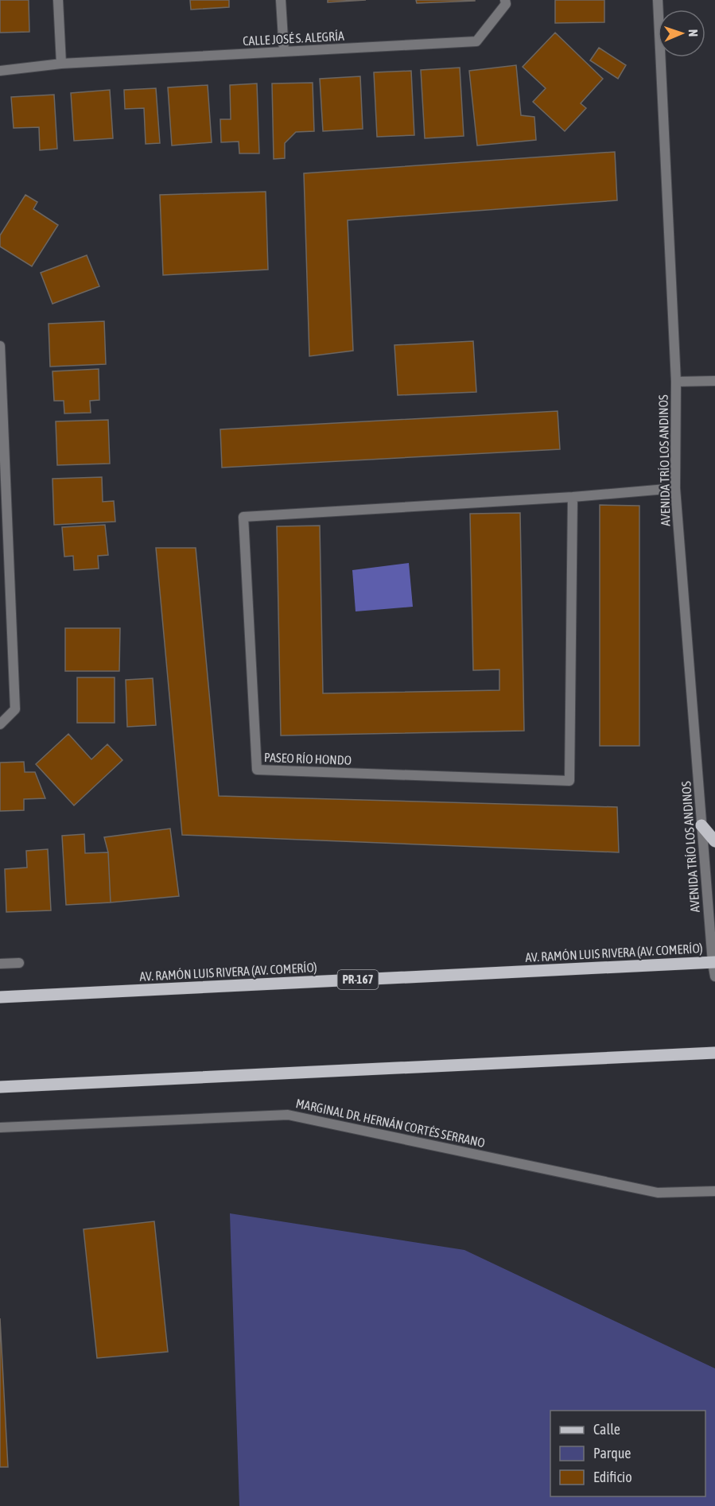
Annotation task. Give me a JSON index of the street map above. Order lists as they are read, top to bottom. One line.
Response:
{"streets":{"main road":["AV. RAMÓN LUIS RIVERA (AV. COMERÍO)","PR-167"],"street":["CALLE JOSÉ S. ALEGRÍA","AVENIDA TRÍO LOS ANDINOS","PASEO RÍO HONDO","MARGINAL DR. HERNÁN CORTÉS SERRANO"]},"crossings":[["AVENIDA TRÍO LOS ANDINOS","AV. RAMÓN LUIS RIVERA (AV. COMERÍO)"]],"legend":["Calle","Parque","Edificio"],"north":"right"}
